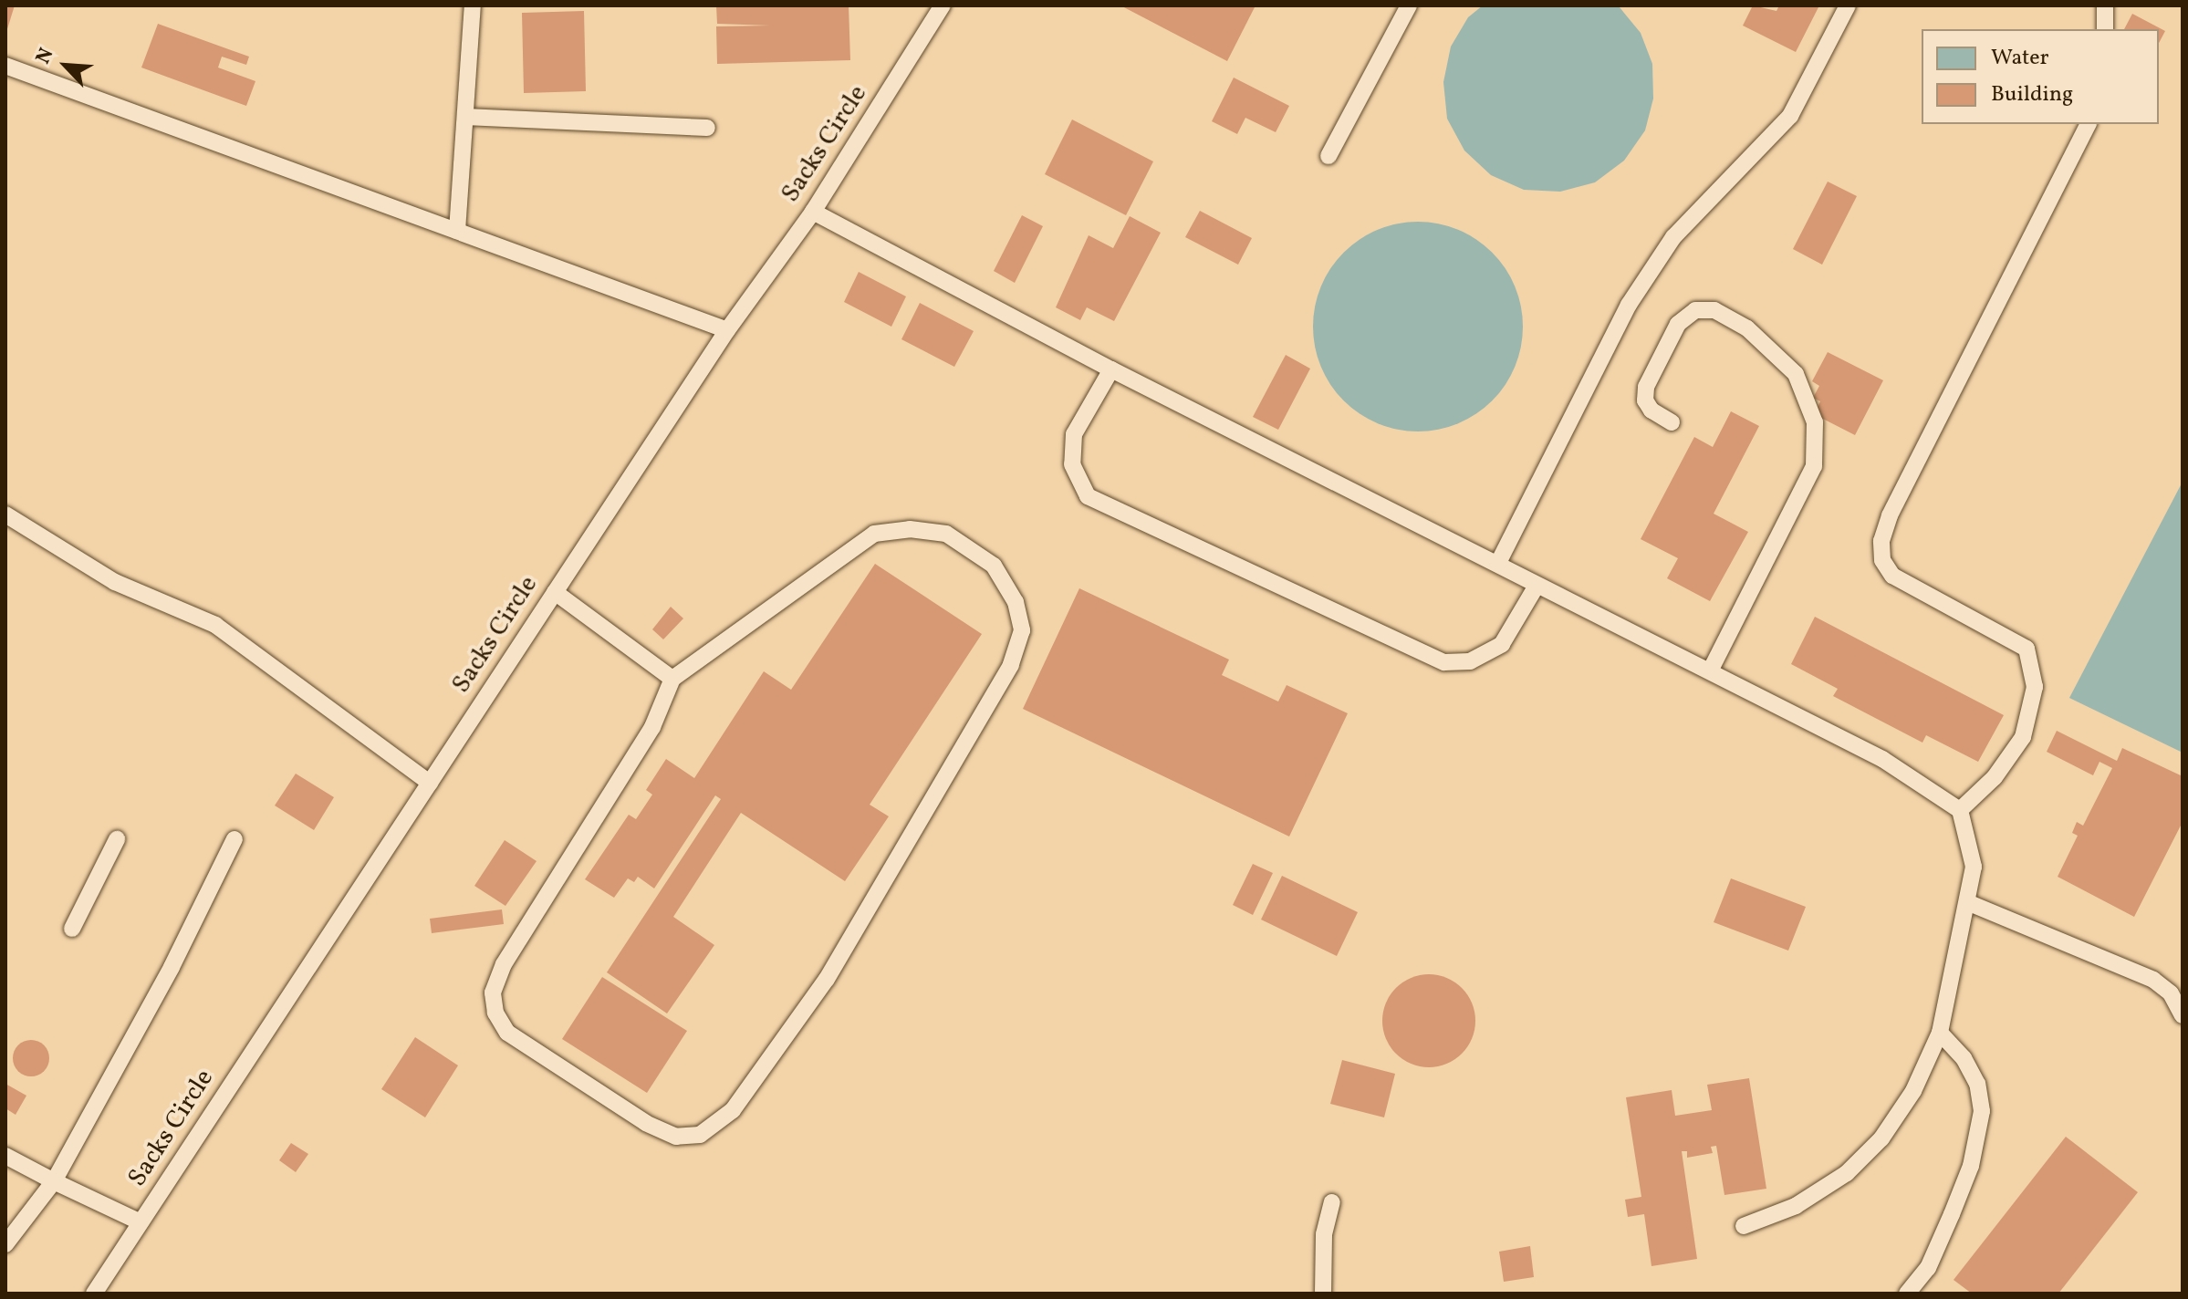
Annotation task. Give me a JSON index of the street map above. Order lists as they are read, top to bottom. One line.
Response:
{"streets":{"lane":["Sacks Circle"]},"legend":["Water","Building"],"north":"top left"}
